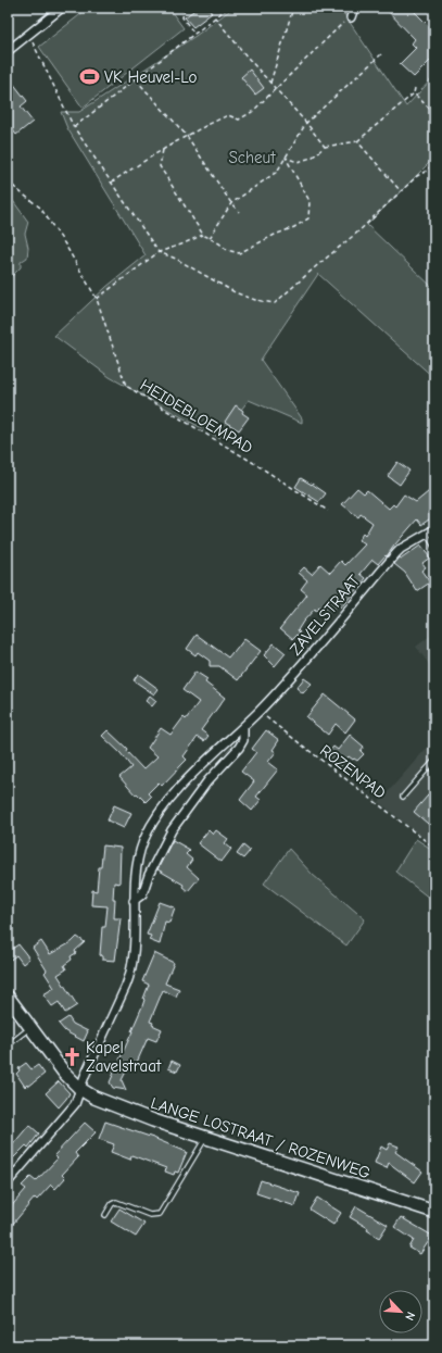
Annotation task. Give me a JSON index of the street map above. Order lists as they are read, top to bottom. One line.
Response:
{"streets":{"street":["ZAVELSTRAAT","LANGE LOSTRAAT / ROZENWEG"],"path":["HEIDEBLOEMPAD","ROZENPAD"]},"crossings":[["ZAVELSTRAAT","ROZENPAD"],["ZAVELSTRAAT","LANGE LOSTRAAT / ROZENWEG"]],"parks":["Scheut"],"places":{"sports":["VK Heuvel-Lo"],"church":["Kapel Zavelstraat"]},"north":"bottom right"}
